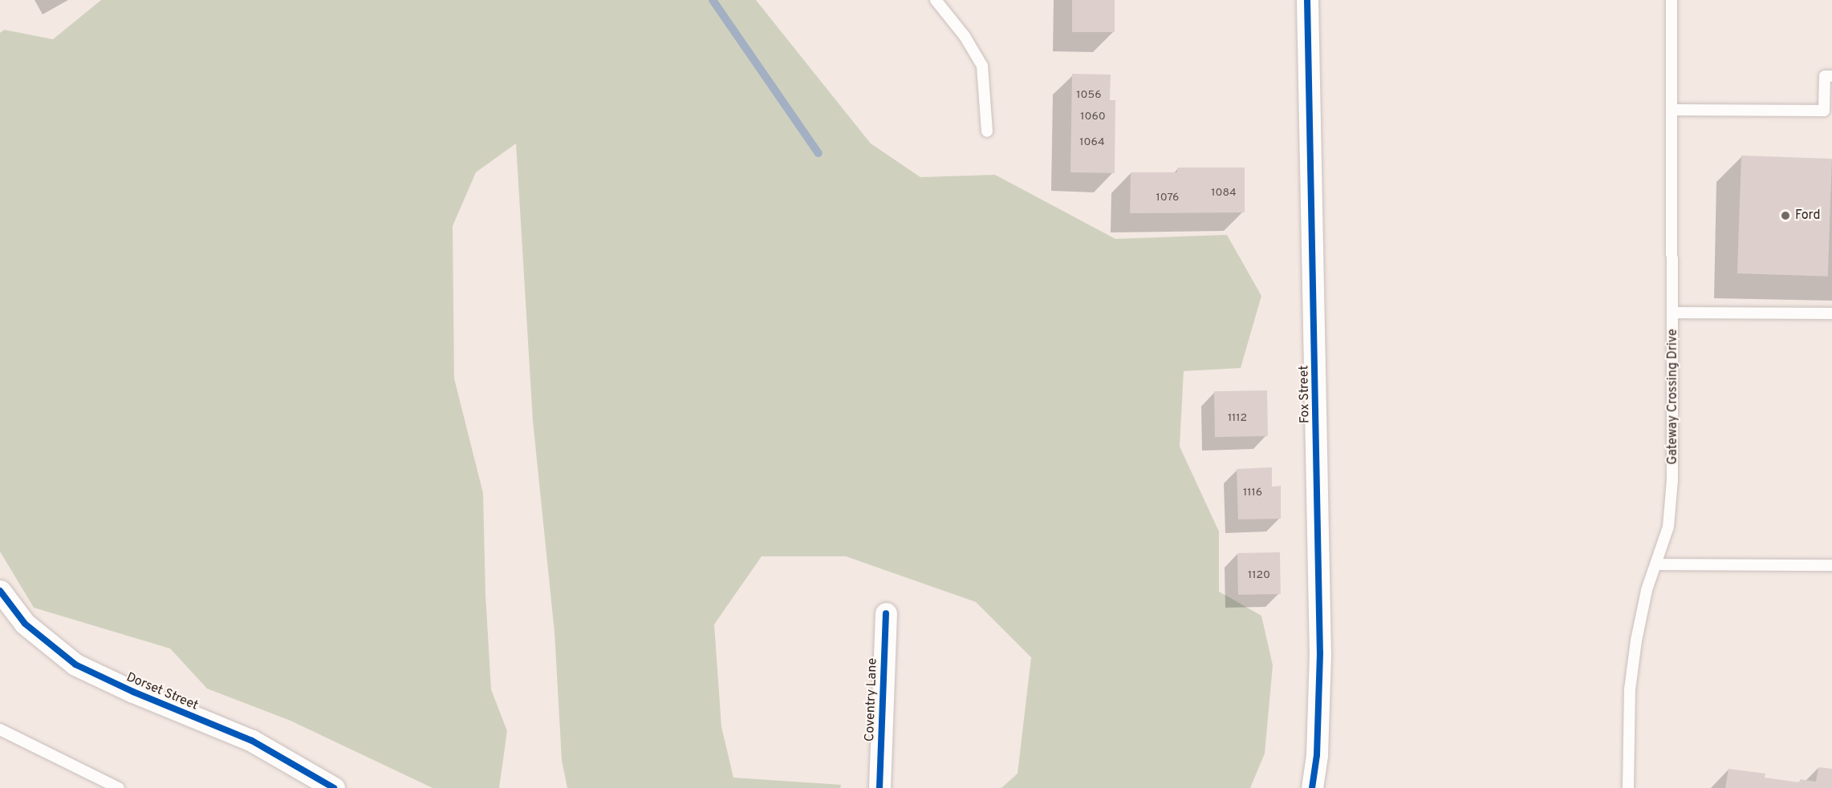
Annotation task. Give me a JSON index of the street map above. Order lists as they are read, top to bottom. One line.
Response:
{"streets":{"street":["Fox Street","Dorset Street","Coventry Lane"],"lane":["Gateway Crossing Drive"]},"places":["Ford"],"house_numbers":["1056","1060","1064","1084","1076","1112","1116","1120"]}
